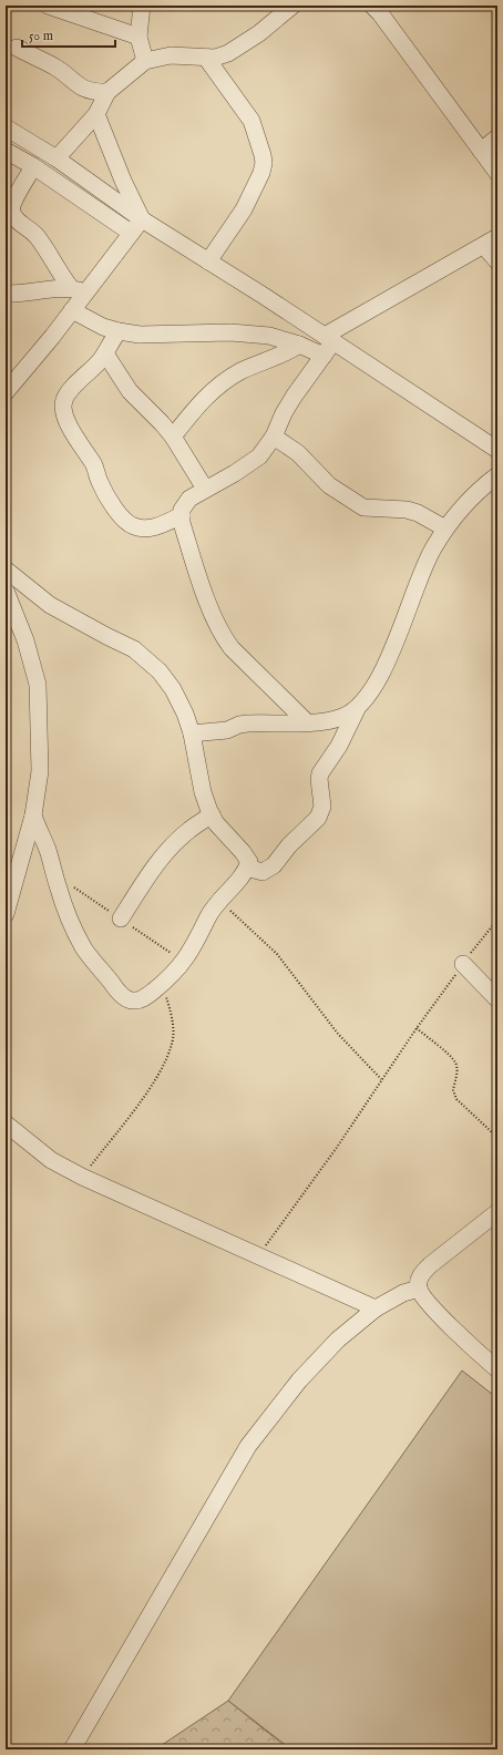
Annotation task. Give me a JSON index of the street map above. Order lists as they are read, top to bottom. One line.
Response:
{"scale_bar":"50 m"}
